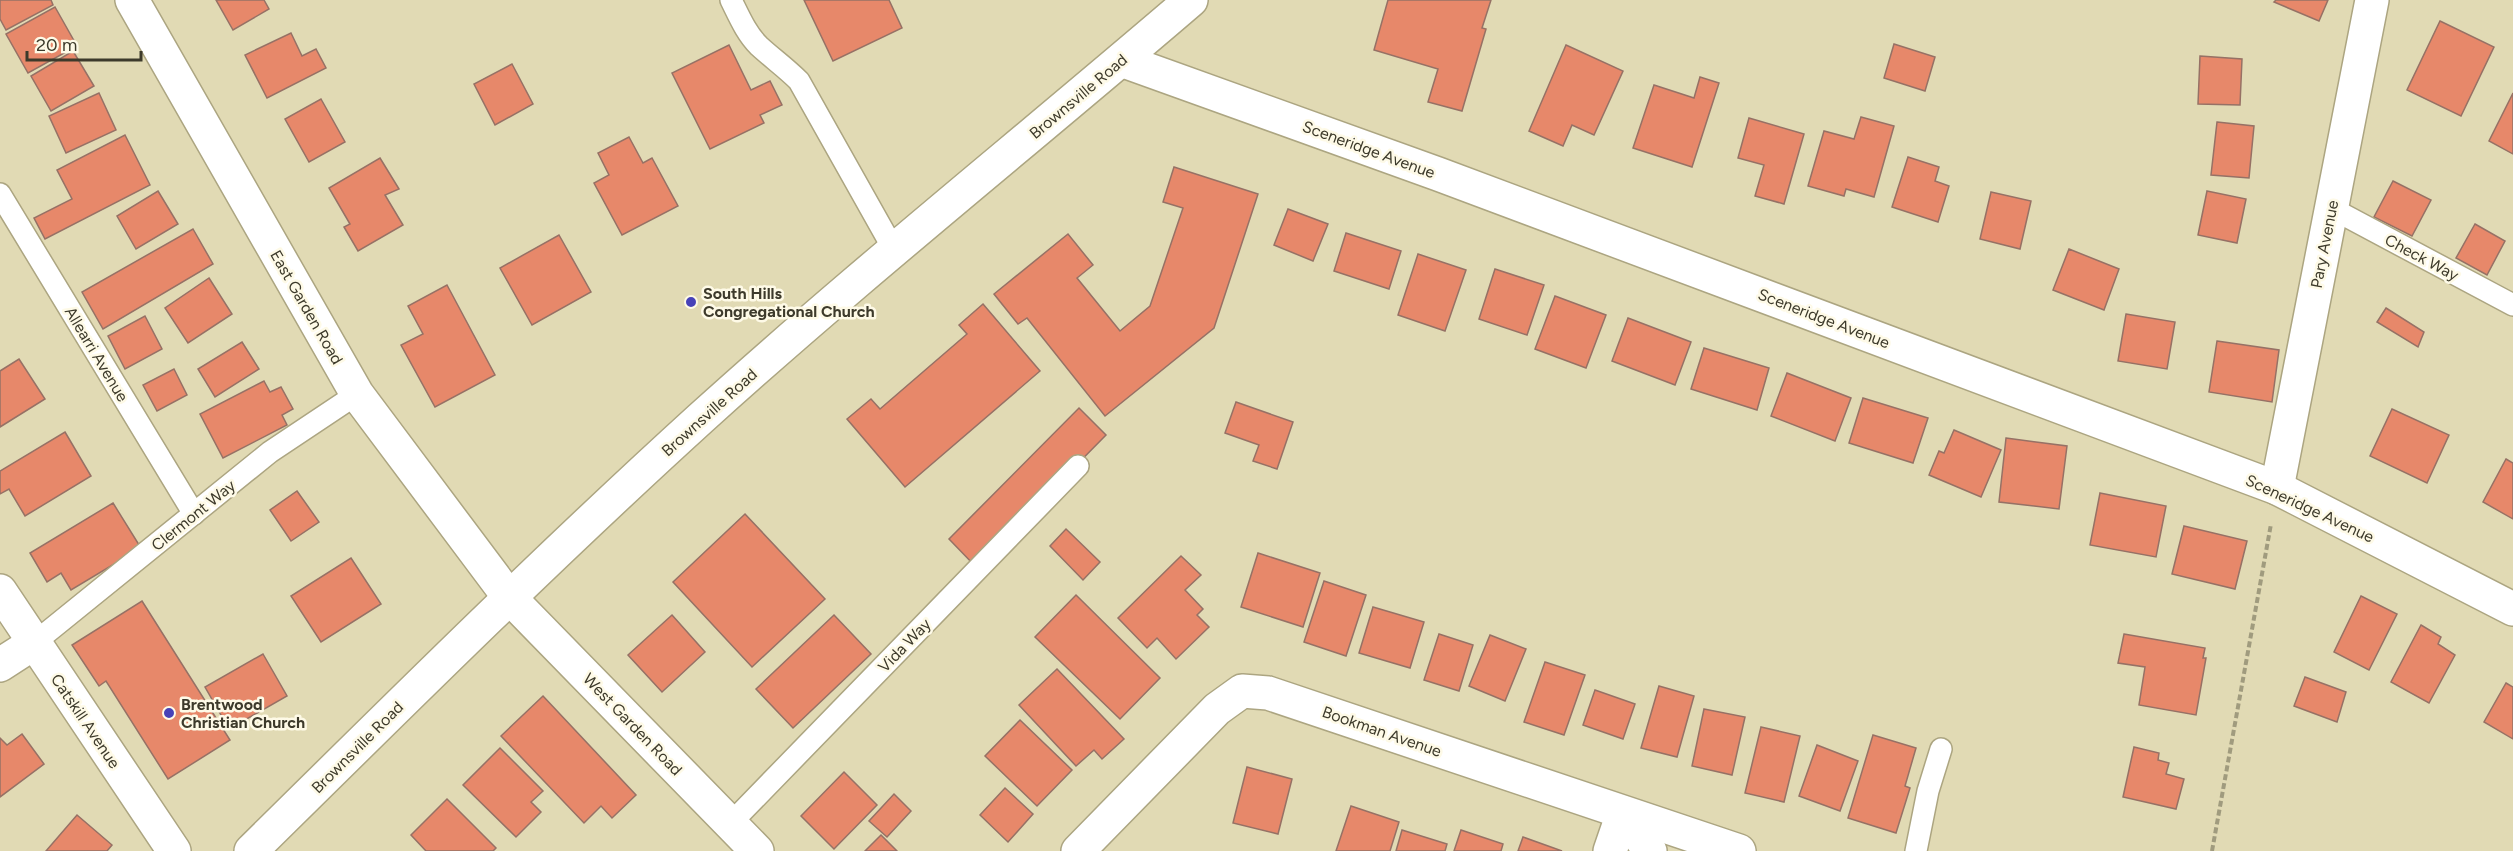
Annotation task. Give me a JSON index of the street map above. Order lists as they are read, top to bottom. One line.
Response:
{"streets":{"street":["Brownsville Road","Sceneridge Avenue","Pary Avenue","East Garden Road","Catskill Avenue","West Garden Road","Bookman Avenue"],"lane":["Check Way","Allearri Avenue","Clermont Way","Vida Way"]},"crossings":[["Brownsville Road","Sceneridge Avenue"],["Brownsville Road","East Garden Road"],["Brownsville Road","West Garden Road"],["Sceneridge Avenue","Pary Avenue"],["Pary Avenue","Check Way"],["East Garden Road","Clermont Way"],["East Garden Road","West Garden Road"],["Allearri Avenue","Clermont Way"],["Clermont Way","Catskill Avenue"],["Vida Way","West Garden Road"]],"places":["South Hills Congregational Church","Brentwood Christian Church"],"scale_bar":"20 m"}
